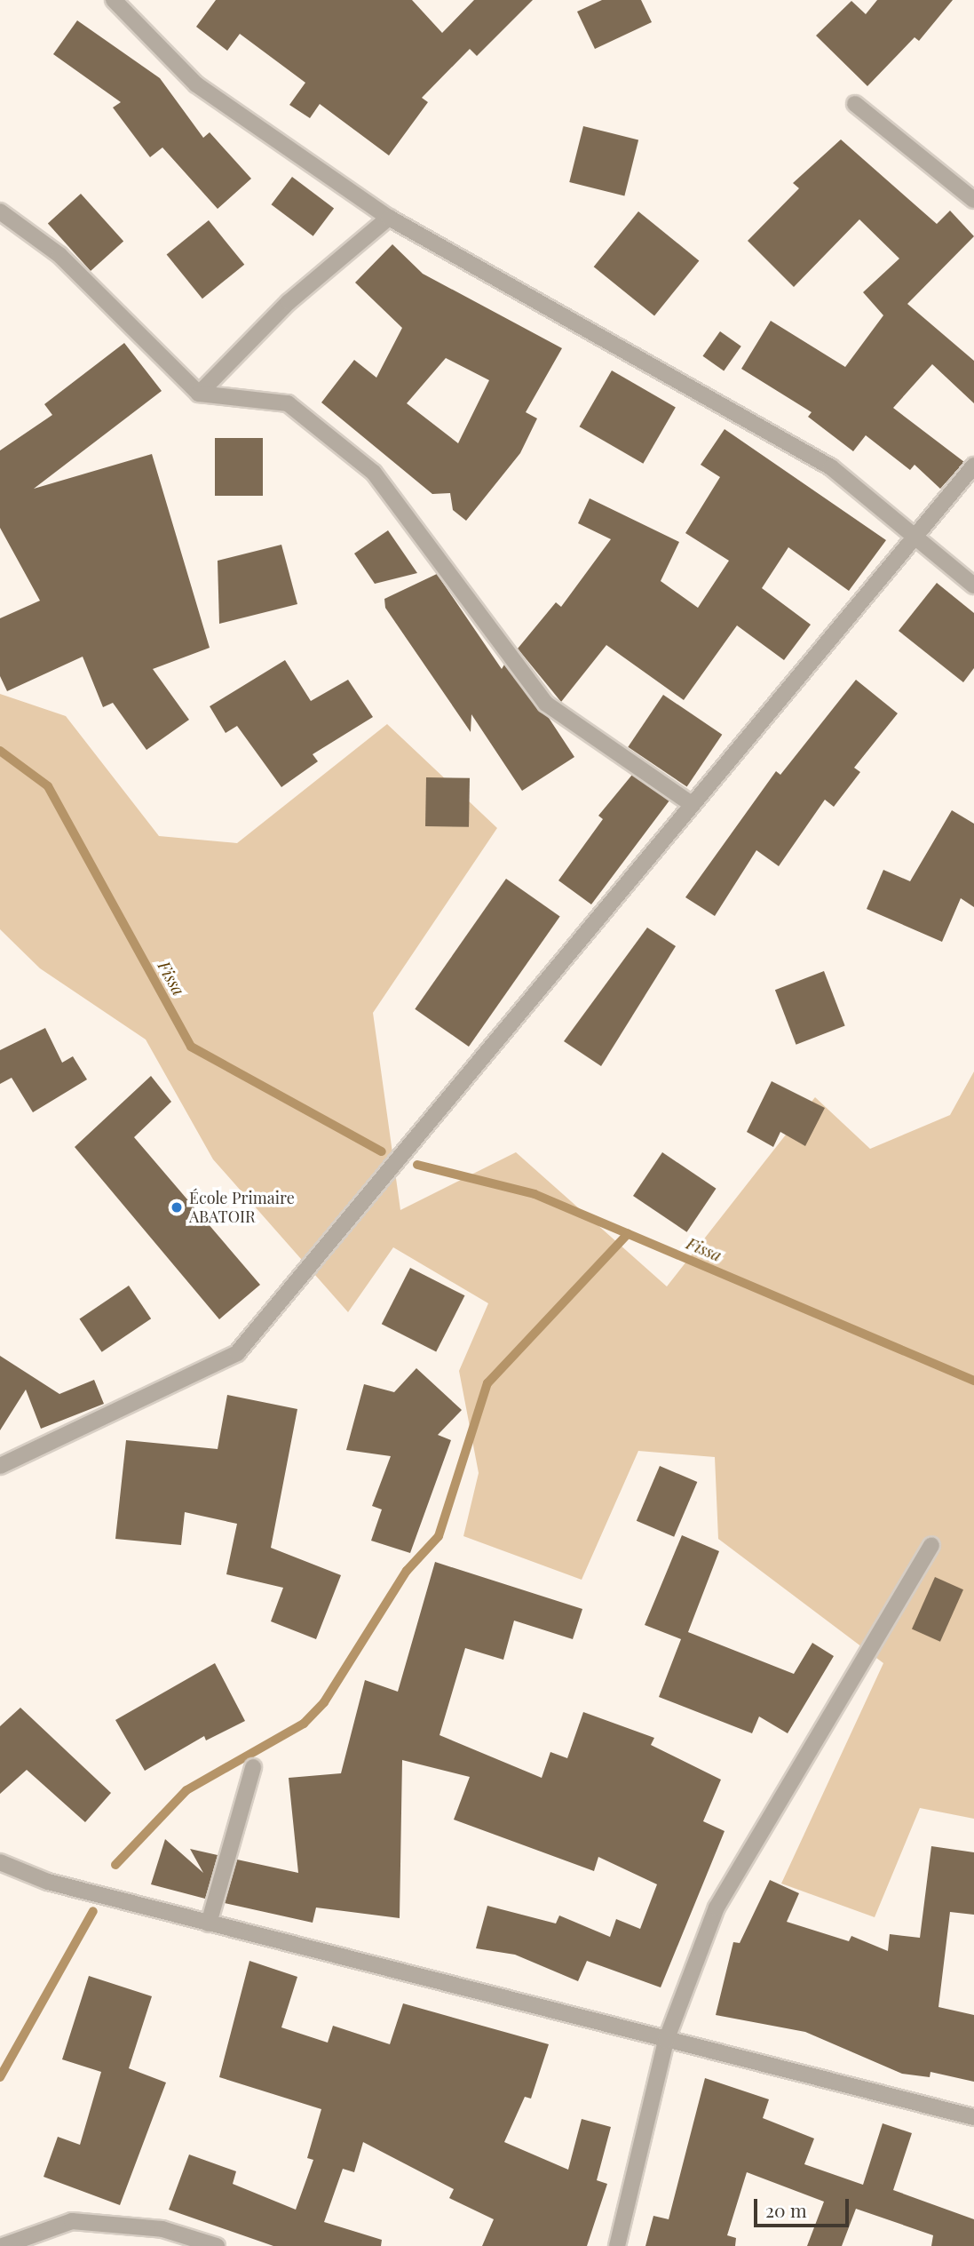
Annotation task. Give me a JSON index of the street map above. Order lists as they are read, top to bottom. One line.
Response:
{"water":["Fissa"],"places":["École Primaire ABATOIR"],"scale_bar":"20 m"}
